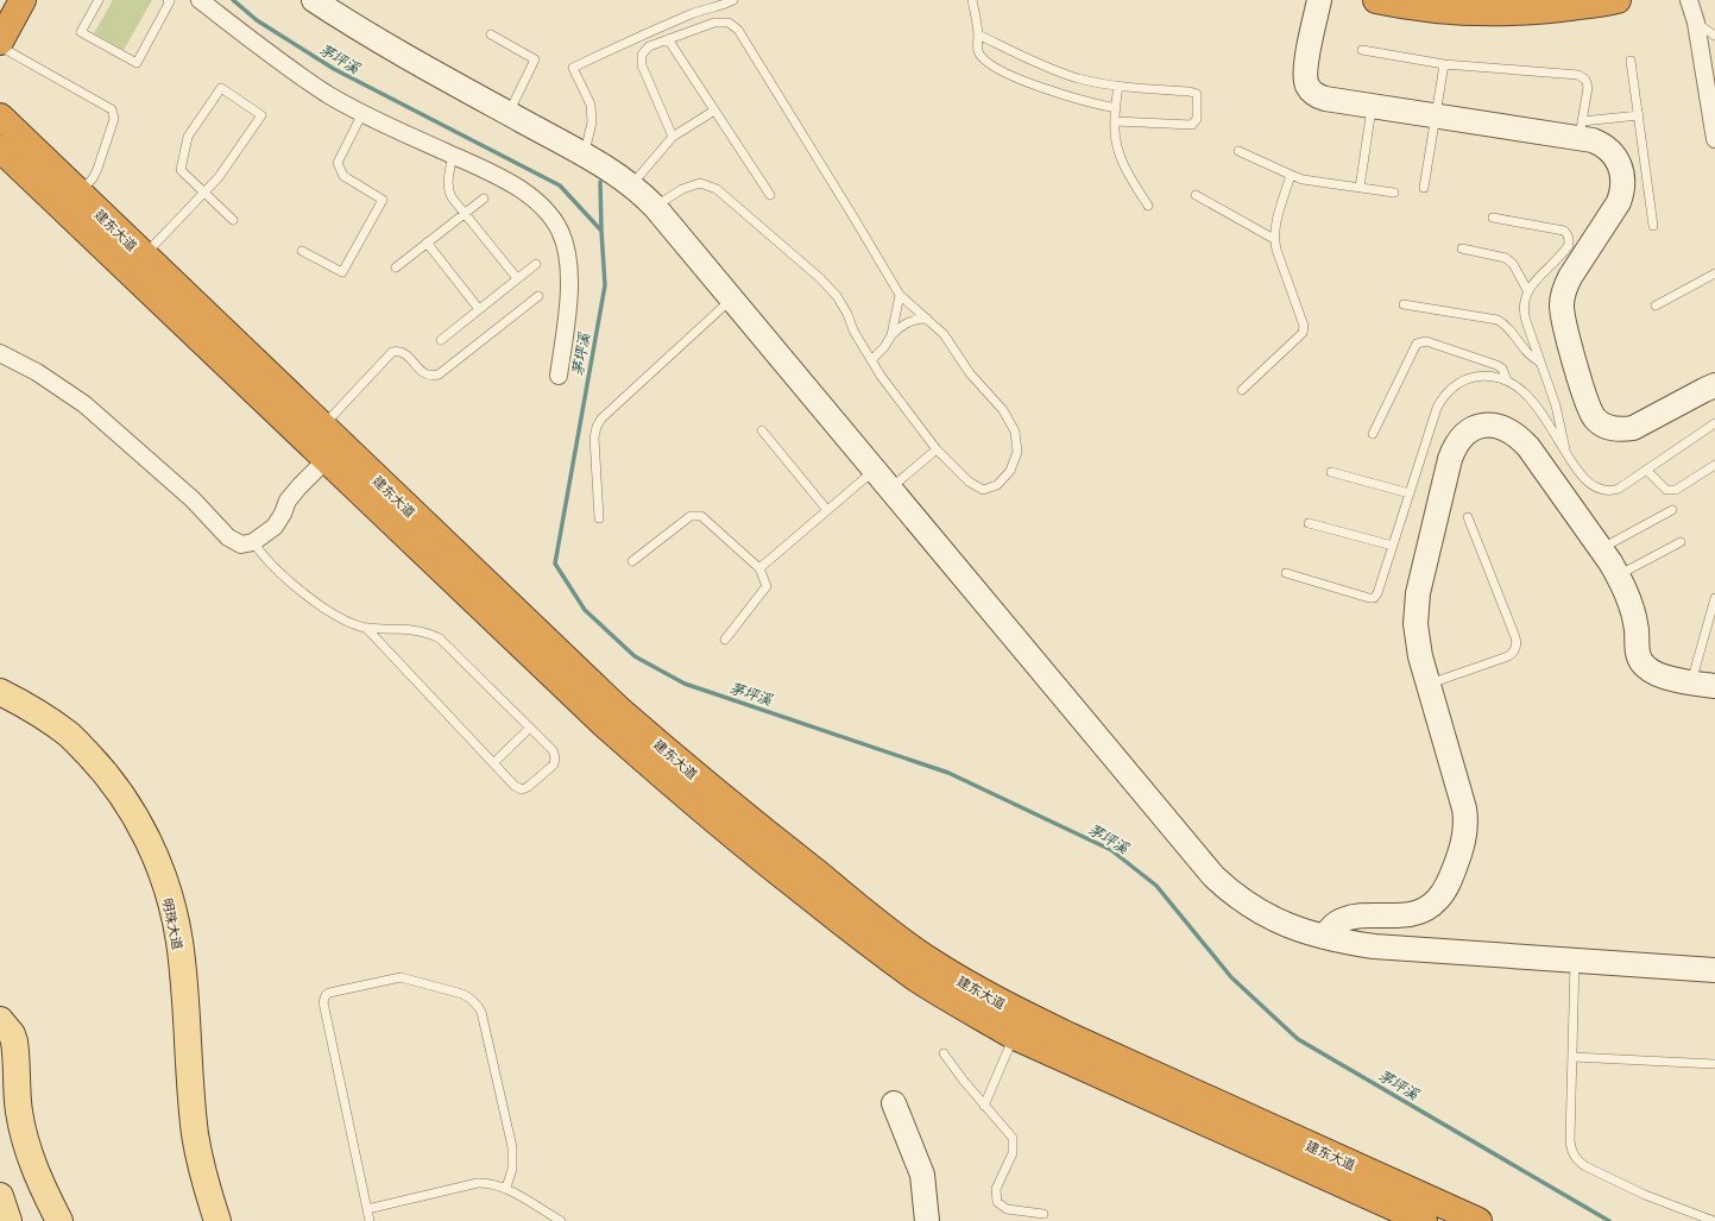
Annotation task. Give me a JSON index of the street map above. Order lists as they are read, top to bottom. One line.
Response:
{"streets":{"highway":["建东大道"],"main road":["明珠大道"]},"water":["茅坪溪"]}
